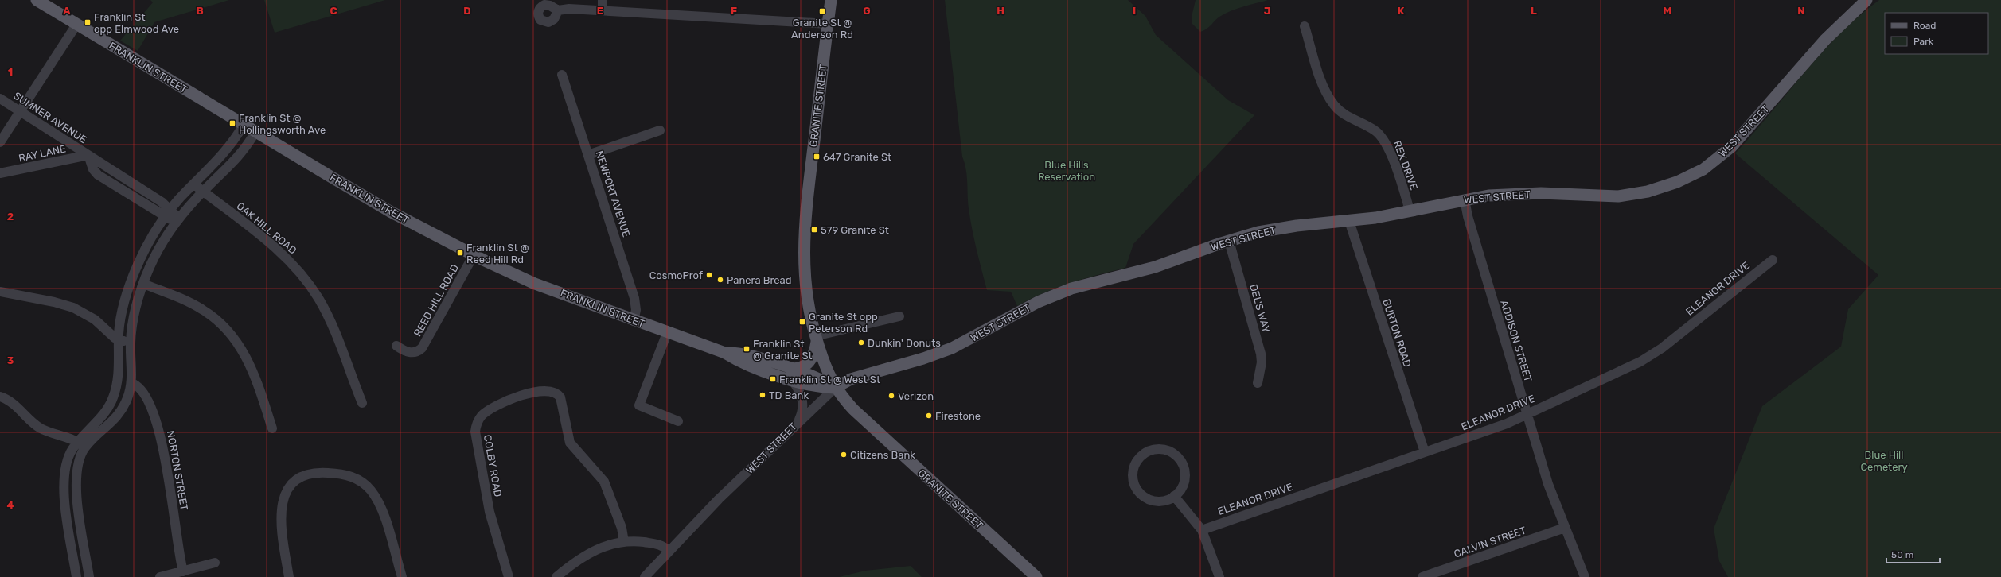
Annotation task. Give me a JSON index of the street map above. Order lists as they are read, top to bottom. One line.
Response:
{"streets":{"main road":["FRANKLIN STREET","GRANITE STREET","WEST STREET"],"street":["SUMNER AVENUE","RAY LANE","REX DRIVE","NEWPORT AVENUE","OAK HILL ROAD","ELEANOR DRIVE","REED HILL ROAD","DEL'S WAY","BURTON ROAD","ADDISON STREET","COLBY ROAD","NORTON STREET","CALVIN STREET"]},"crossings":[["FRANKLIN STREET","GRANITE STREET"],["FRANKLIN STREET","WEST STREET"],["FRANKLIN STREET","NEWPORT AVENUE"],["FRANKLIN STREET","REED HILL ROAD"],["GRANITE STREET","WEST STREET"],["SUMNER AVENUE","RAY LANE"],["WEST STREET","REX DRIVE"],["WEST STREET","DEL'S WAY"],["WEST STREET","BURTON ROAD"],["WEST STREET","ADDISON STREET"],["ELEANOR DRIVE","BURTON ROAD"],["ELEANOR DRIVE","ADDISON STREET"],["ADDISON STREET","CALVIN STREET"]],"parks":["Blue Hills Reservation","Blue Hill Cemetery"],"places":{"transit":["Granite St @ Anderson Rd","Franklin St opp Elmwood Ave","Franklin St @ Hollingsworth Ave","647 Granite St","579 Granite St","Franklin St @ Reed Hill Rd","Granite St opp Peterson Rd","Franklin St @ Granite St","Franklin St @ West St"],"other":["CosmoProf","Panera Bread","Dunkin' Donuts","TD Bank","Verizon","Firestone","Citizens Bank"]},"legend":["Road","Park"],"scale_bar":"50 m","grid":{"columns":["A","B","C","D","E","F","G","H","I","J","K","L","M","N"],"rows":["1","2","3","4"]}}
